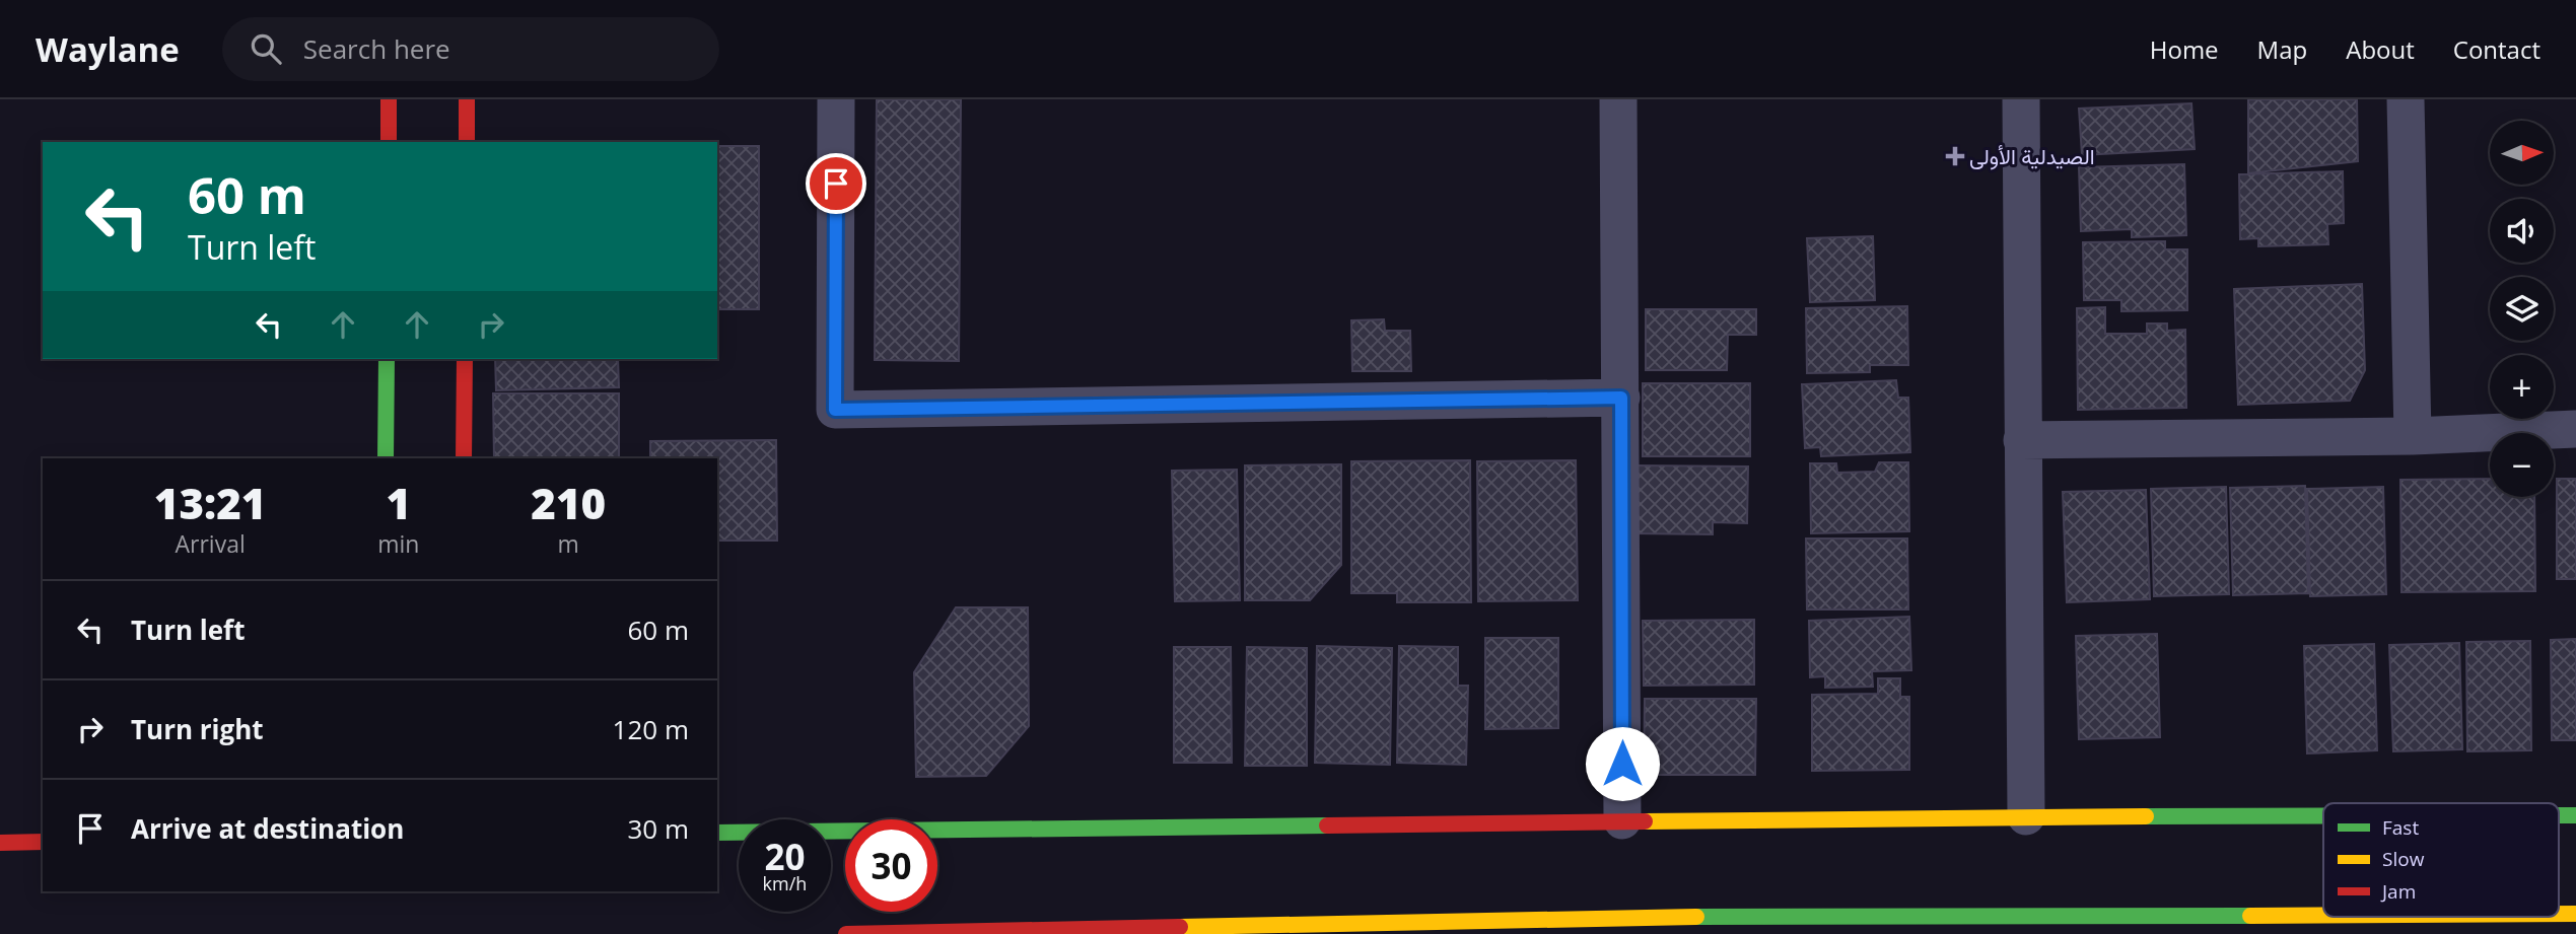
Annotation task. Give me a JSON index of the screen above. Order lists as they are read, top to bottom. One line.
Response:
{"places":{"health":["الصيدلية الأولى"]},"legend":["Fast","Slow","Jam"],"north":"right","page":{"header":"Waylane","search":"Search here","nav":["Home","Map","About","Contact"],"map_buttons":["+","−"],"turn":["60 m","Turn left"],"eta":["13:21","Arrival","1","min","210","m"],"list":[{"name":"Turn left","value":"60 m"},{"name":"Turn right","value":"120 m"},{"name":"Arrive at destination","value":"30 m"}],"speed":"20 km/h","limit":"30"}}
